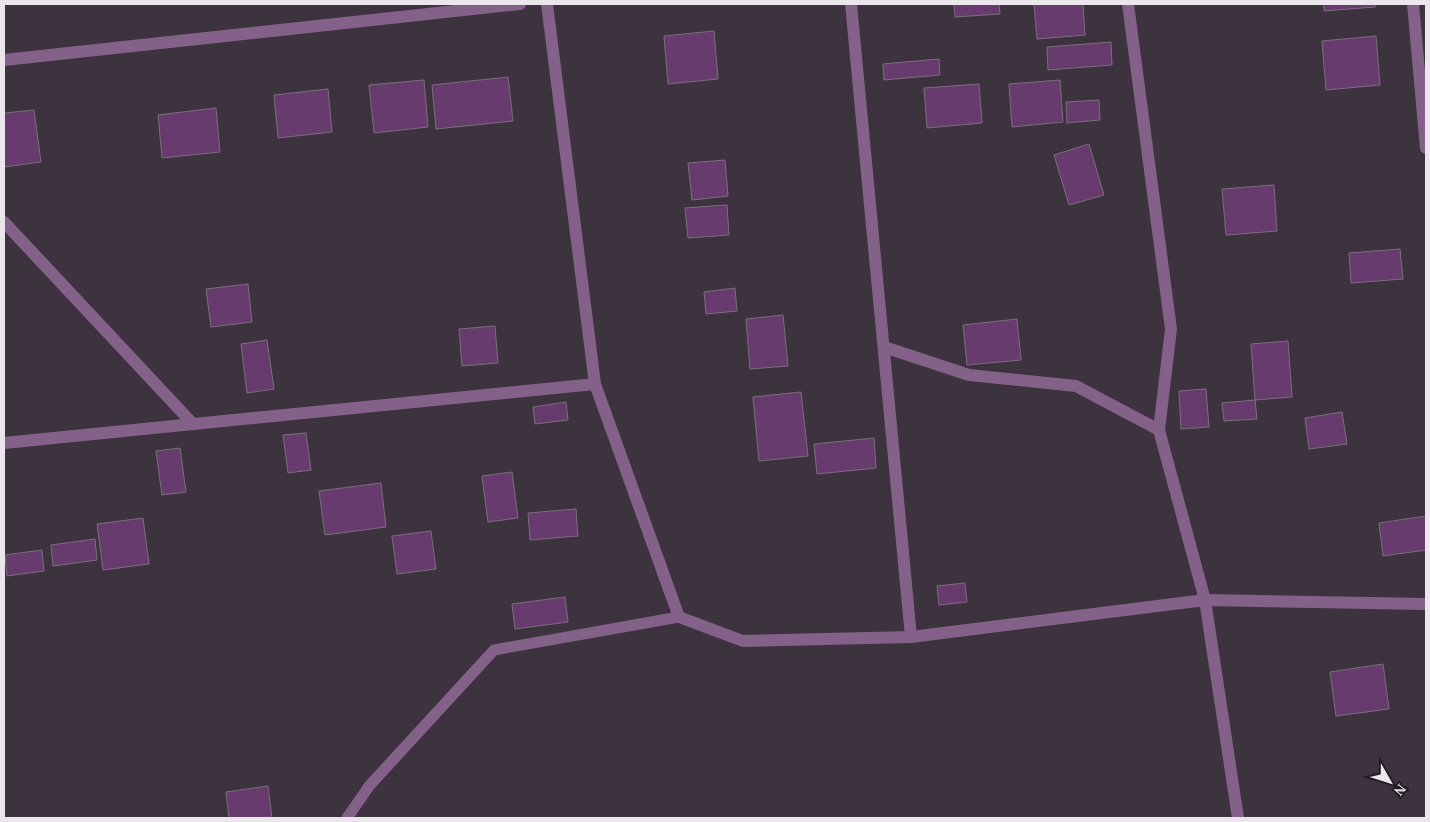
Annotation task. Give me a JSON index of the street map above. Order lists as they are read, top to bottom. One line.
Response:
{"north":"bottom right"}
